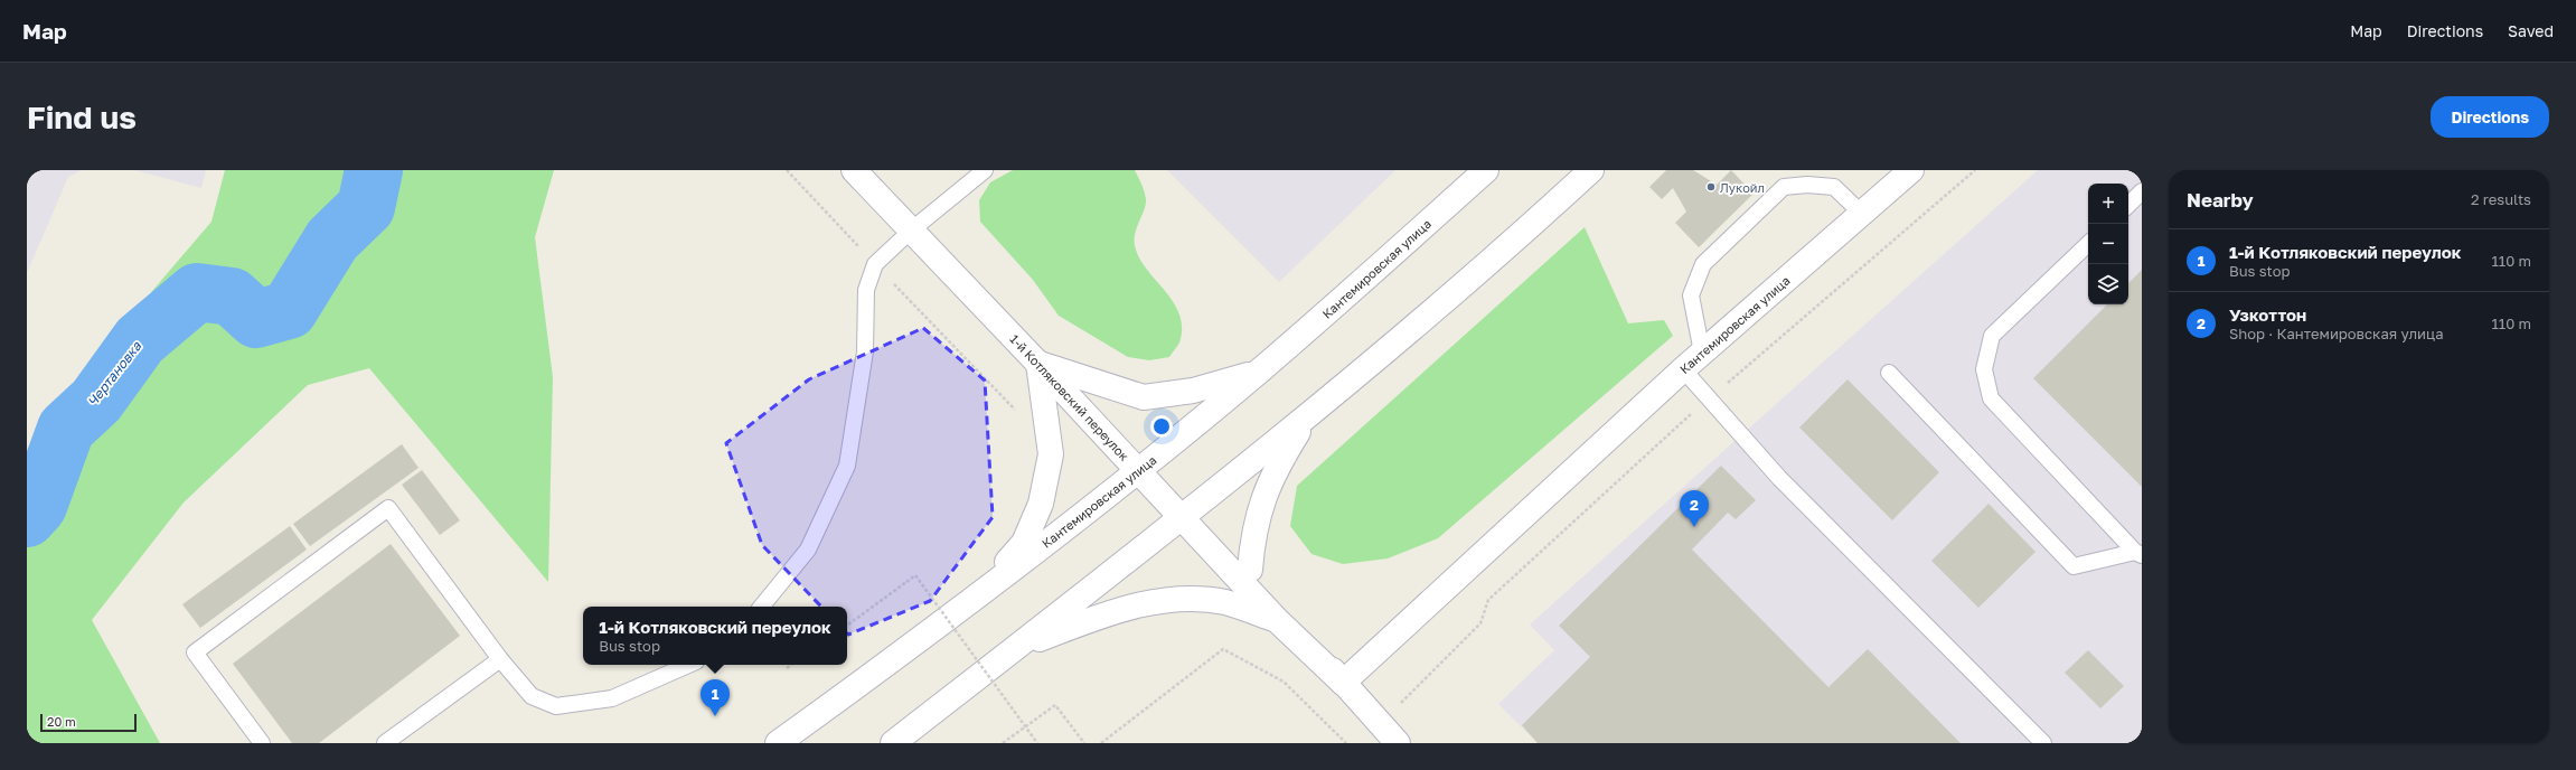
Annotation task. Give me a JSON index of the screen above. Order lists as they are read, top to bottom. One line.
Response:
{"streets":{"street":["Кантемировская улица","1-й Котляковский переулок"]},"crossings":[["Кантемировская улица","1-й Котляковский переулок"]],"water":["Чертановка"],"places":["Лукойл"],"scale_bar":"20 m","page":{"header":"Map","nav":["Map","Directions","Saved"],"buttons":"Directions","title":"Find us","heading":["Nearby","2 results"],"map_buttons":["+","−"],"list":[{"mark":"1","name":"1-й Котляковский переулок","note":"Bus stop","value":"110 m"},{"mark":"2","name":"Узкоттон","note":"Shop · Кантемировская улица","value":"110 m"}],"pins":["2","1"],"popup":["1-й Котляковский переулок","Bus stop"],"scale":"20 m"}}
